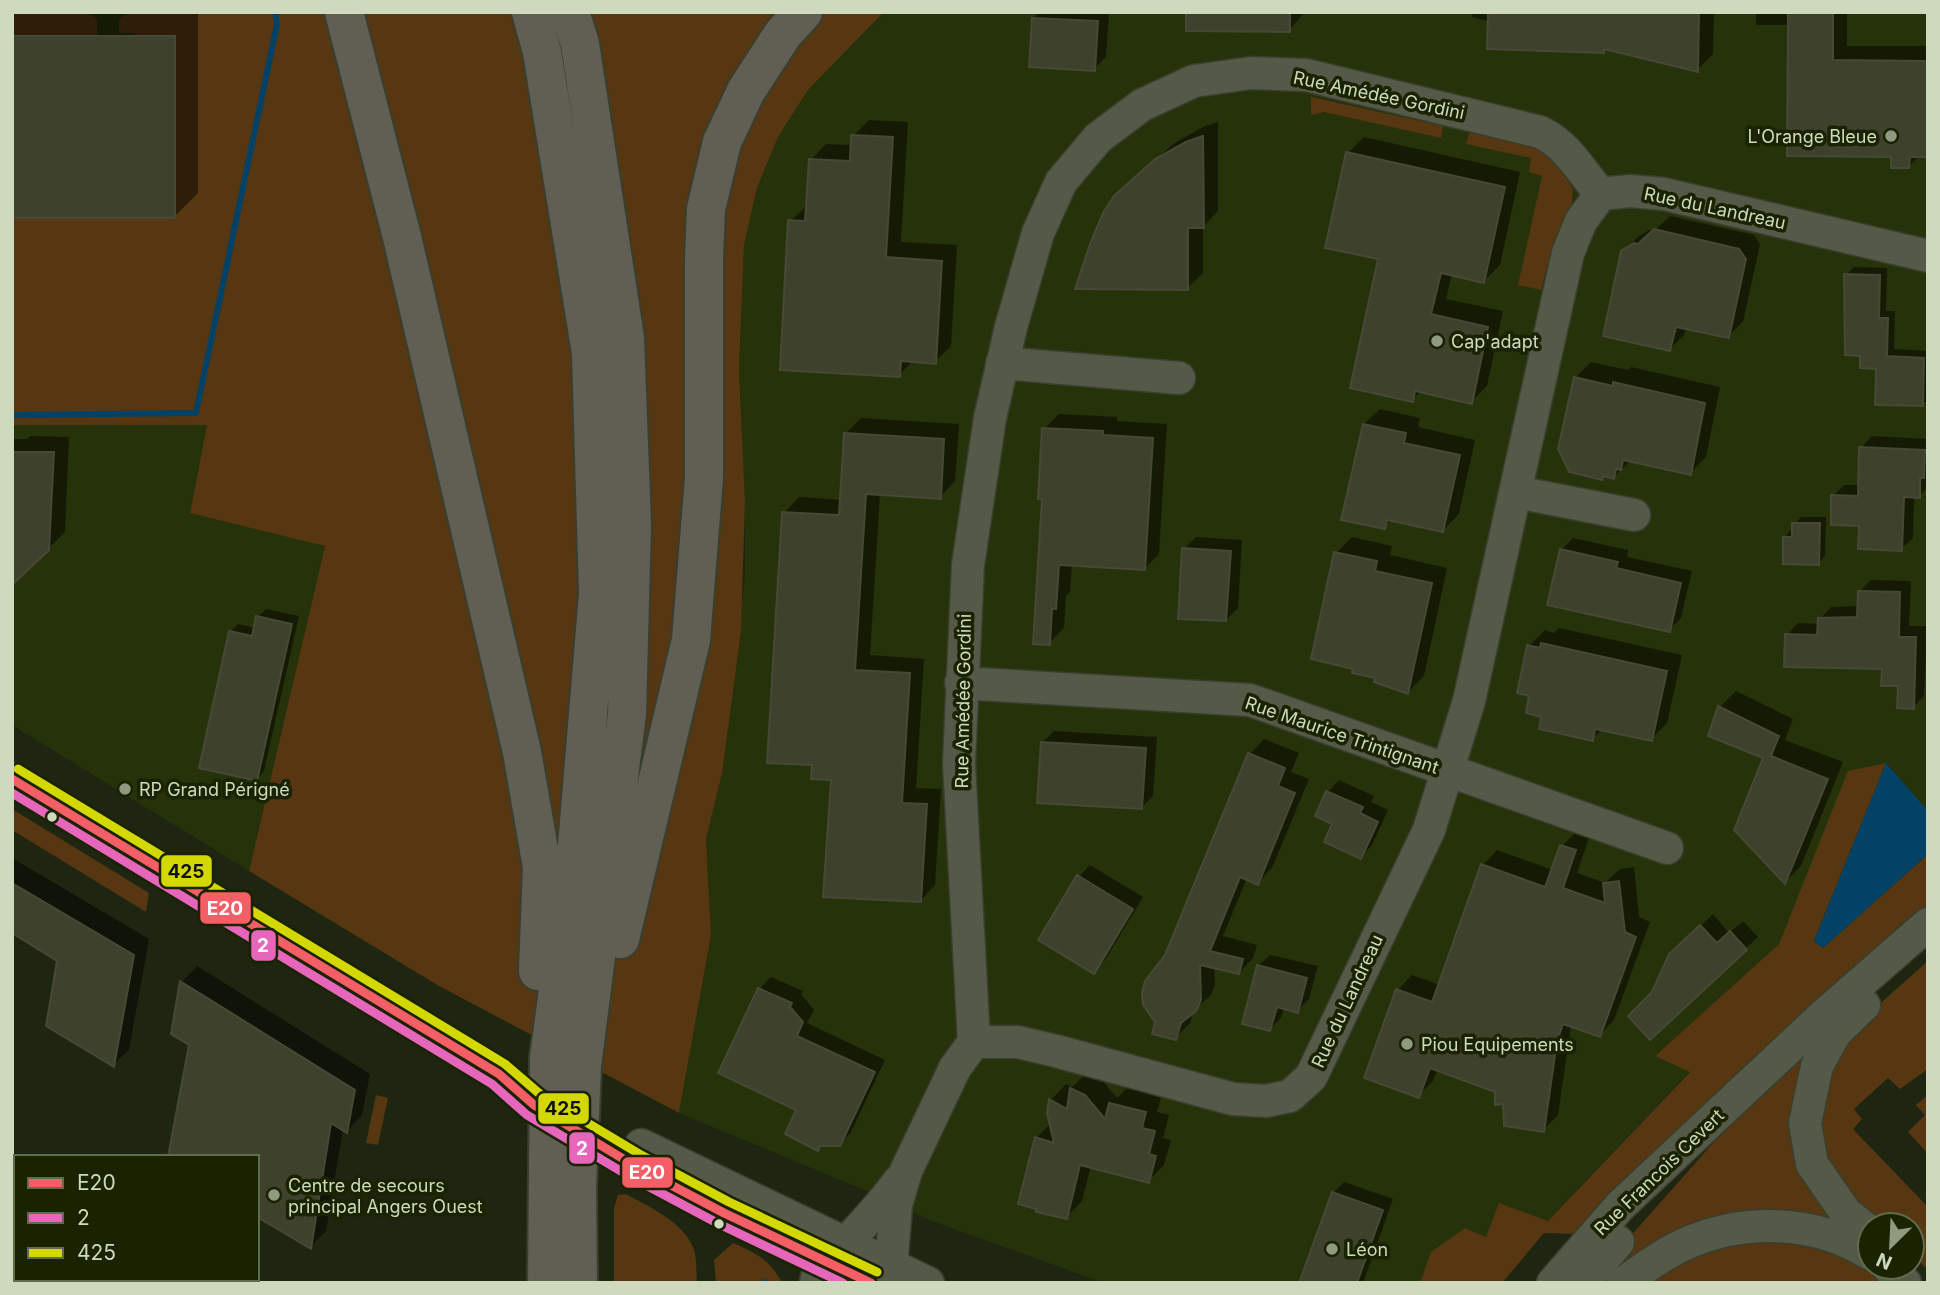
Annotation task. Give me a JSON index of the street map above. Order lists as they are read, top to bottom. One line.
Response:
{"streets":{"street":["Rue Amédée Gordini","Rue du Landreau","Rue Maurice Trintignant","Rue Francois Cevert"]},"crossings":[["Rue Amédée Gordini","Rue du Landreau"],["Rue Amédée Gordini","Rue Maurice Trintignant"],["Rue du Landreau","Rue Maurice Trintignant"]],"places":["L'Orange Bleue","Cap'adapt","RP Grand Périgné","Piou Equipements","Centre de secours principal Angers Ouest","Léon"],"lines":["transit line 425","transit line E20","transit line 2"],"legend":["E20","2","425"],"north":"bottom left"}
